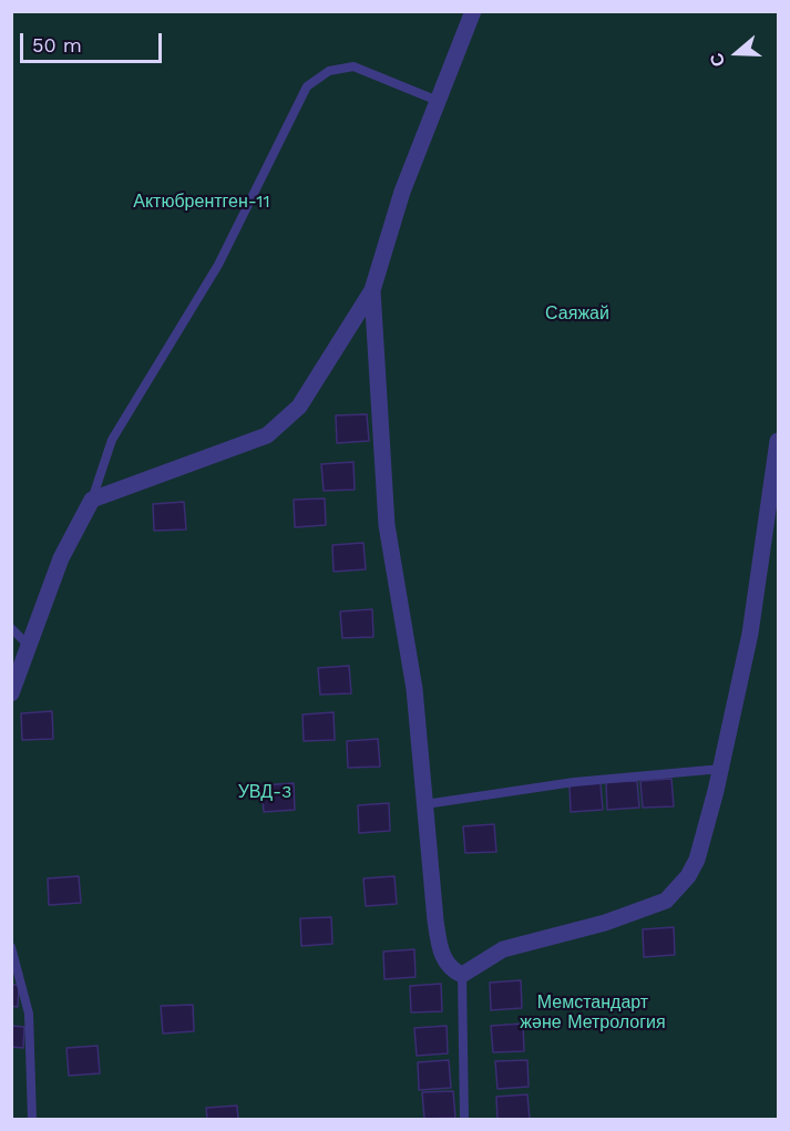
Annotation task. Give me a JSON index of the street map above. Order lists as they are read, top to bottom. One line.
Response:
{"parks":["Актюбрентген-11","Саяжай","УВД-3","Мемстандарт және Метрология"],"scale_bar":"50 m","north":"left"}
